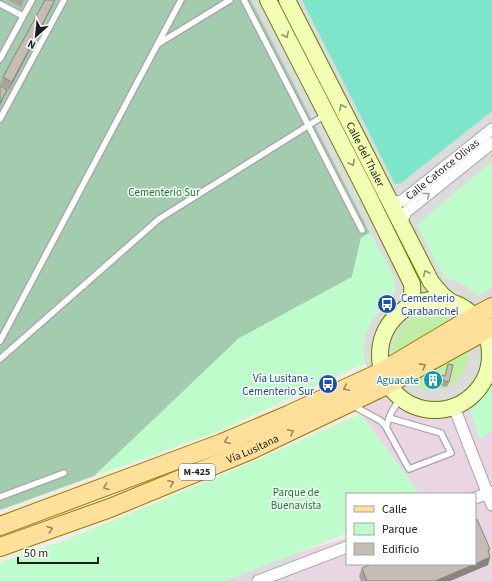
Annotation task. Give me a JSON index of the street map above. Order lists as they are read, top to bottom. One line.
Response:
{"streets":{"main road":["Vía Lusitana","M-425"],"street":["Calle del Thaler","Calle Catorce Olivas"]},"crossings":[["Calle del Thaler","Calle Catorce Olivas"],["Vía Lusitana","M-425"]],"parks":["Cementerio Sur","Parque de Buenavista"],"places":{"bus stop":["Cementerio Carabanchel","Vía Lusitana - Cementerio Sur"],"building":["Aguacate"]},"legend":["Calle","Parque","Edificio"],"scale_bar":"50 m","north":"bottom left"}
